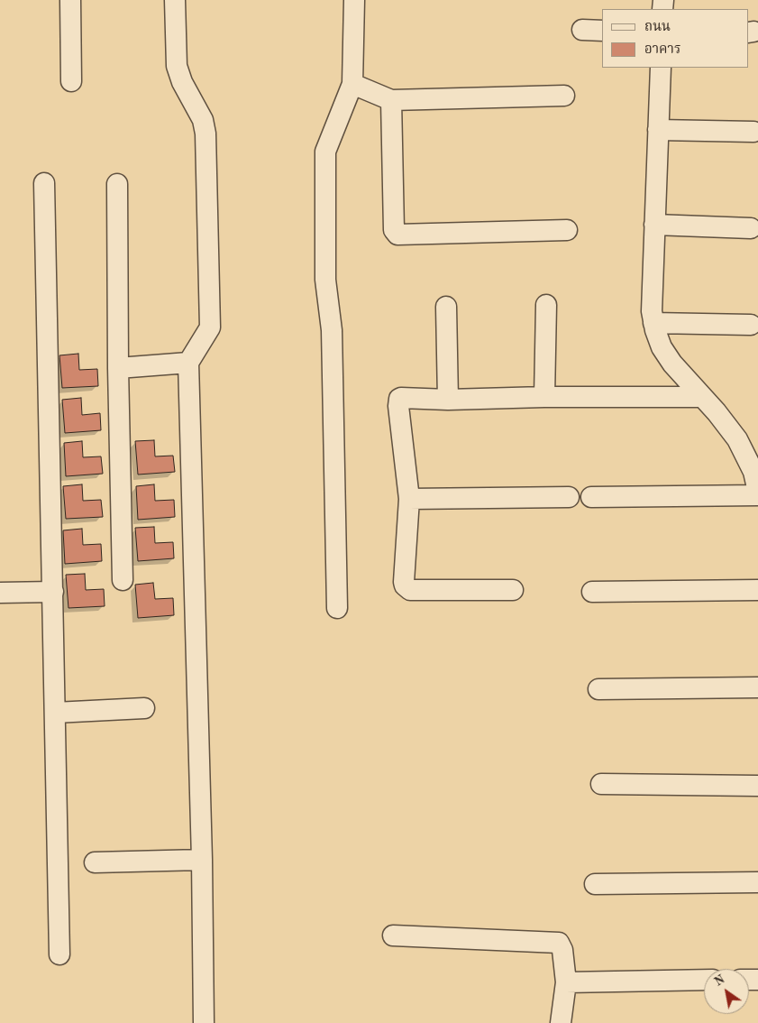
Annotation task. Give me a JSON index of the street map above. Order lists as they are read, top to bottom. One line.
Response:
{"legend":["ถนน","อาคาร"],"north":"top left"}
